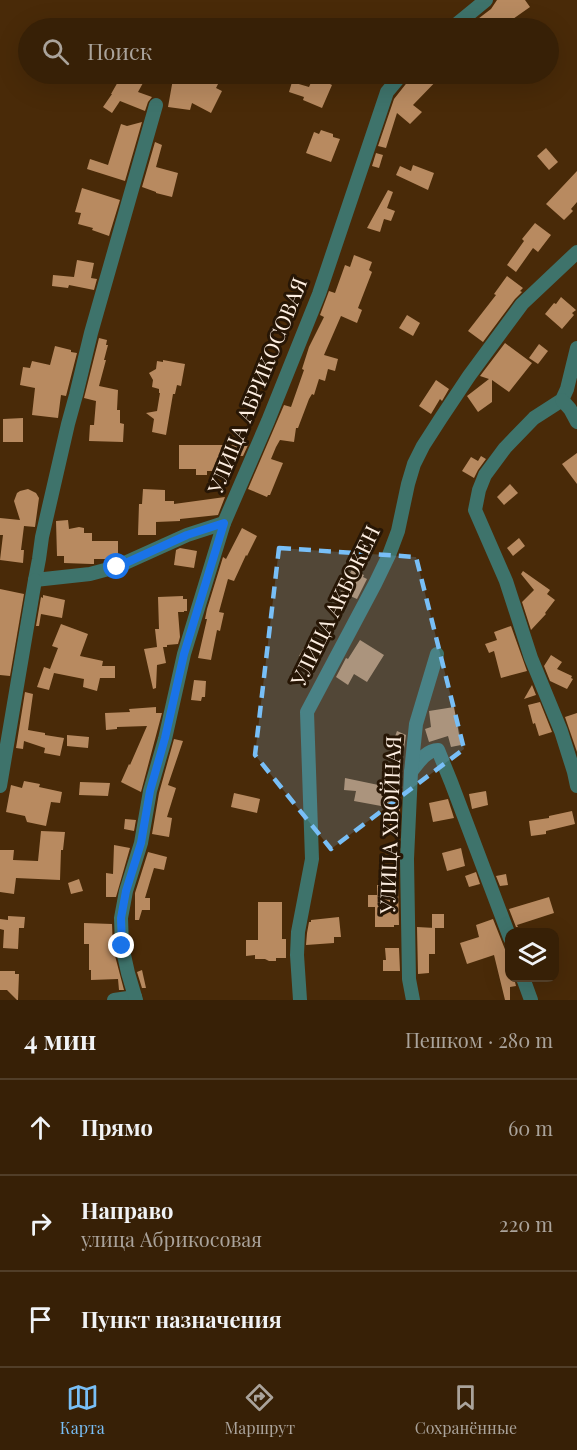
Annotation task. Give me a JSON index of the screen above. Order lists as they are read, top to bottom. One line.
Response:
{"streets":{"street":["УЛИЦА АБРИКОСОВАЯ","УЛИЦА АКБОКЕН","УЛИЦА ХВОЙНАЯ"]},"page":{"search":"Поиск","heading":["4 мин","Пешком · 280 m"],"list":[["Прямо","60 m"],["Направо","улица Абрикосовая","220 m"],"Пункт назначения"],"nav":["Карта","Маршрут","Сохранённые"]}}
